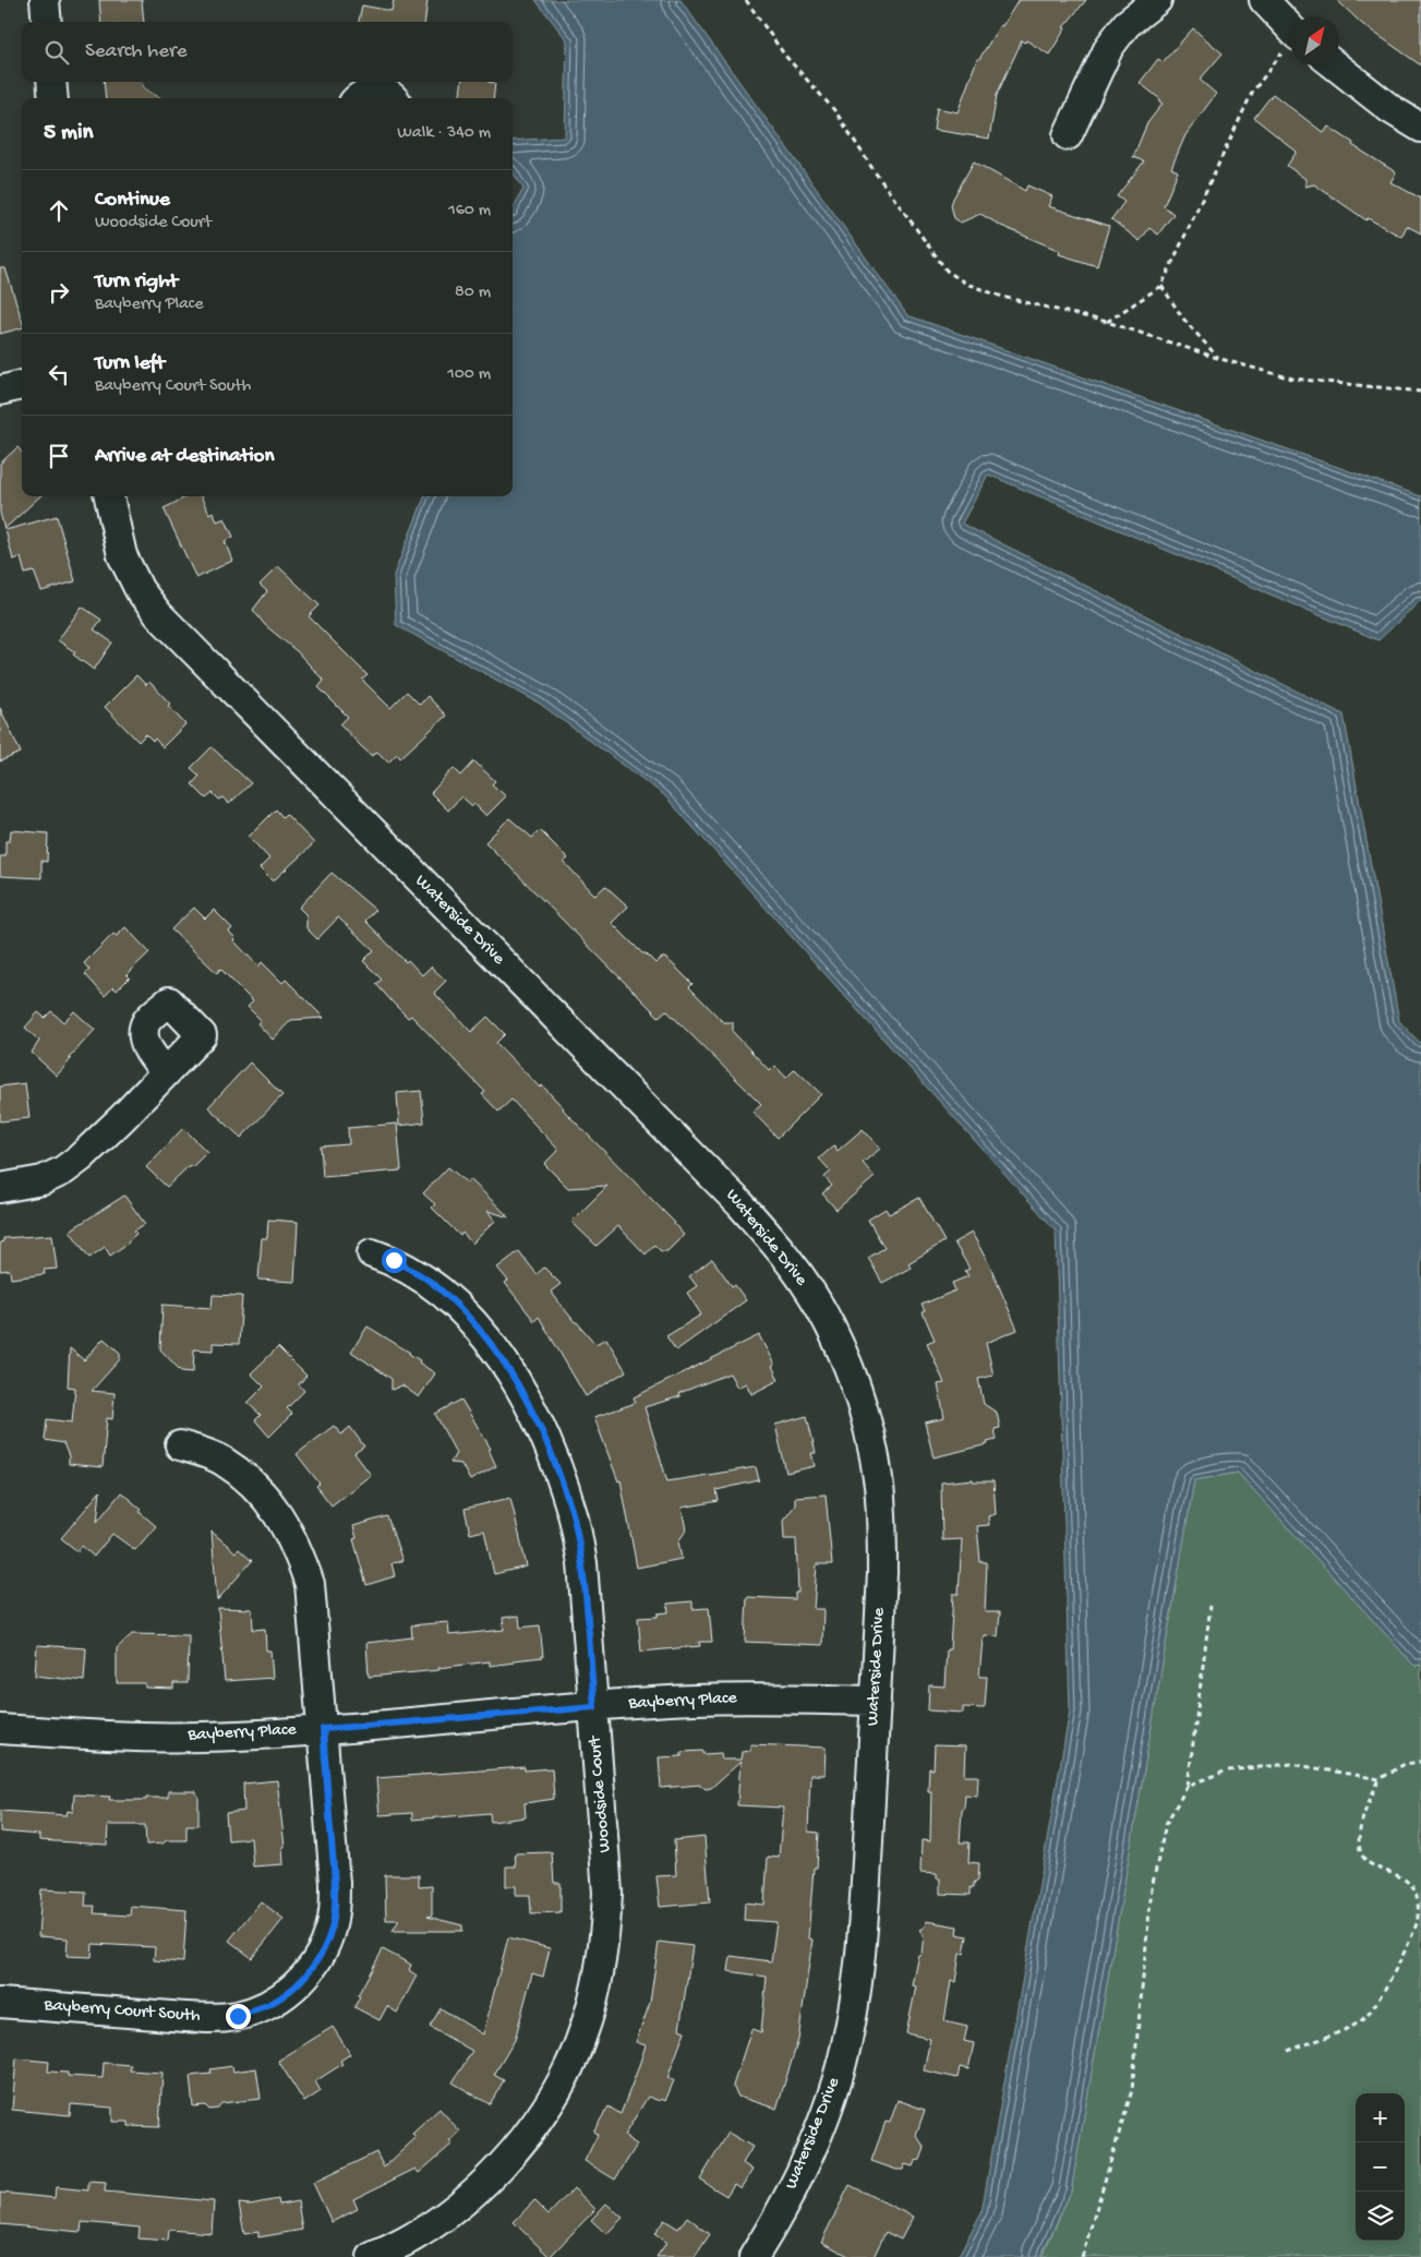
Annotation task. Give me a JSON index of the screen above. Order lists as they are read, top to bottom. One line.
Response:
{"streets":{"street":["Waterside Drive","Bayberry Place","Woodside Court","Bayberry Court South"]},"crossings":[["Waterside Drive","Bayberry Place"],["Bayberry Place","Woodside Court"],["Bayberry Place","Bayberry Court South"]],"north":"top right","page":{"search":"Search here","heading":["5 min","Walk · 340 m"],"list":[["Continue","Woodside Court","160 m"],["Turn right","Bayberry Place","80 m"],["Turn left","Bayberry Court South","100 m"],"Arrive at destination"],"map_buttons":["+","−"]}}
